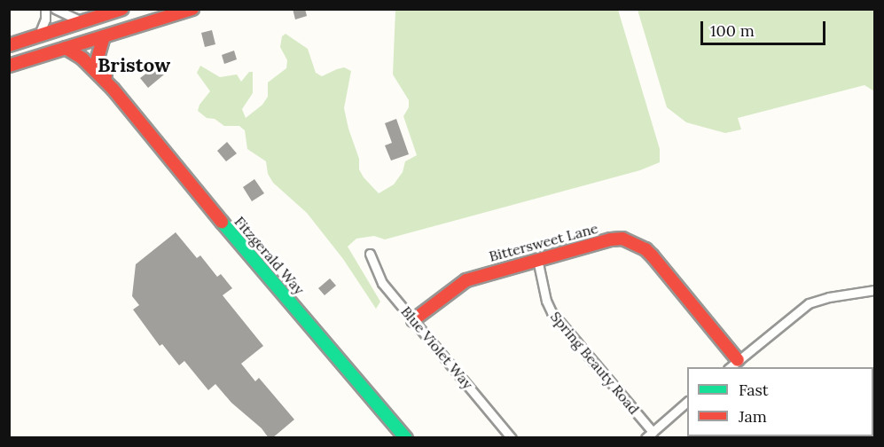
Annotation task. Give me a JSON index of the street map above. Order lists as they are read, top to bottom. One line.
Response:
{"streets":{"main road":["Bittersweet Lane","Fitzgerald Way"],"street":["Blue Violet Way","Spring Beauty Road"]},"crossings":[["Bittersweet Lane","Blue Violet Way"],["Bittersweet Lane","Spring Beauty Road"]],"districts":["Bristow"],"legend":["Fast","Jam"],"scale_bar":"100 m"}
